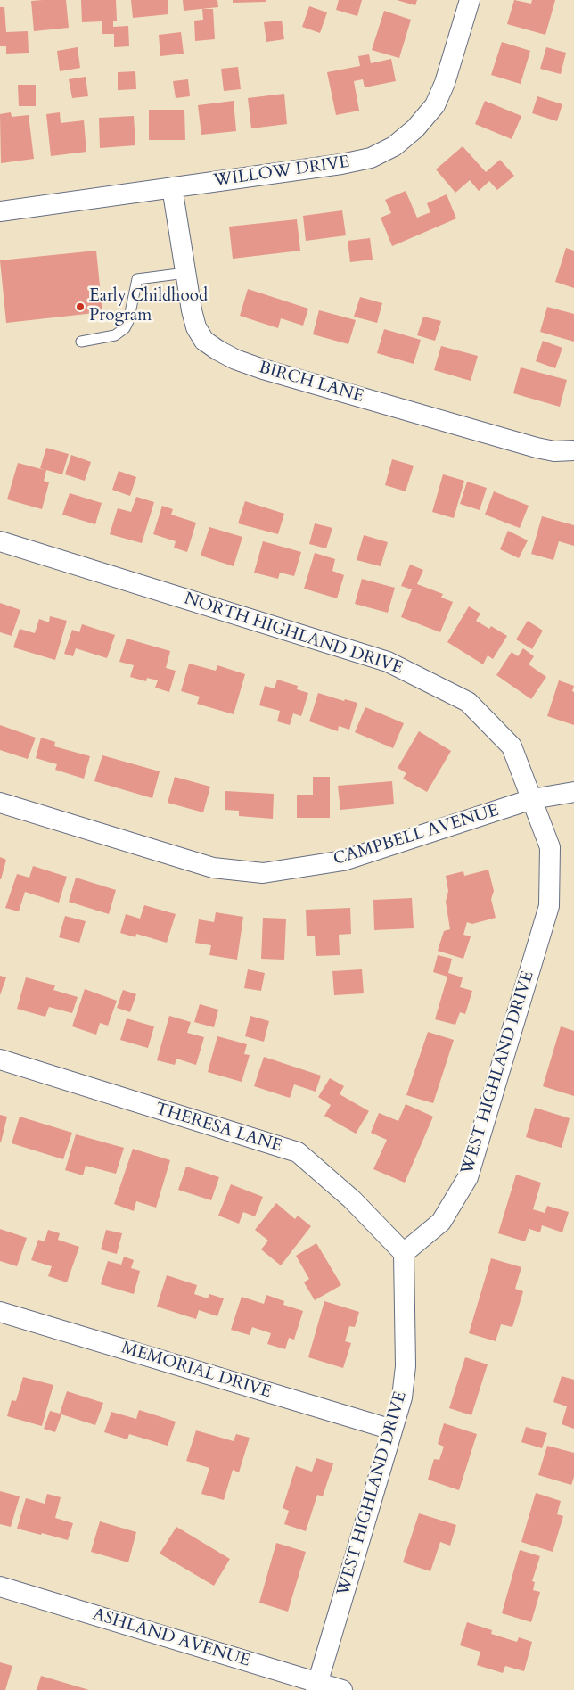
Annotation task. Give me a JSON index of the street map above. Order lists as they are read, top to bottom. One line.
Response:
{"streets":{"street":["WILLOW DRIVE","BIRCH LANE","NORTH HIGHLAND DRIVE","CAMPBELL AVENUE","WEST HIGHLAND DRIVE","THERESA LANE","MEMORIAL DRIVE","ASHLAND AVENUE"]},"crossings":[["WILLOW DRIVE","BIRCH LANE"],["NORTH HIGHLAND DRIVE","CAMPBELL AVENUE"],["NORTH HIGHLAND DRIVE","WEST HIGHLAND DRIVE"],["CAMPBELL AVENUE","WEST HIGHLAND DRIVE"],["WEST HIGHLAND DRIVE","THERESA LANE"],["WEST HIGHLAND DRIVE","MEMORIAL DRIVE"],["WEST HIGHLAND DRIVE","ASHLAND AVENUE"]],"places":["Early Childhood Program"]}
